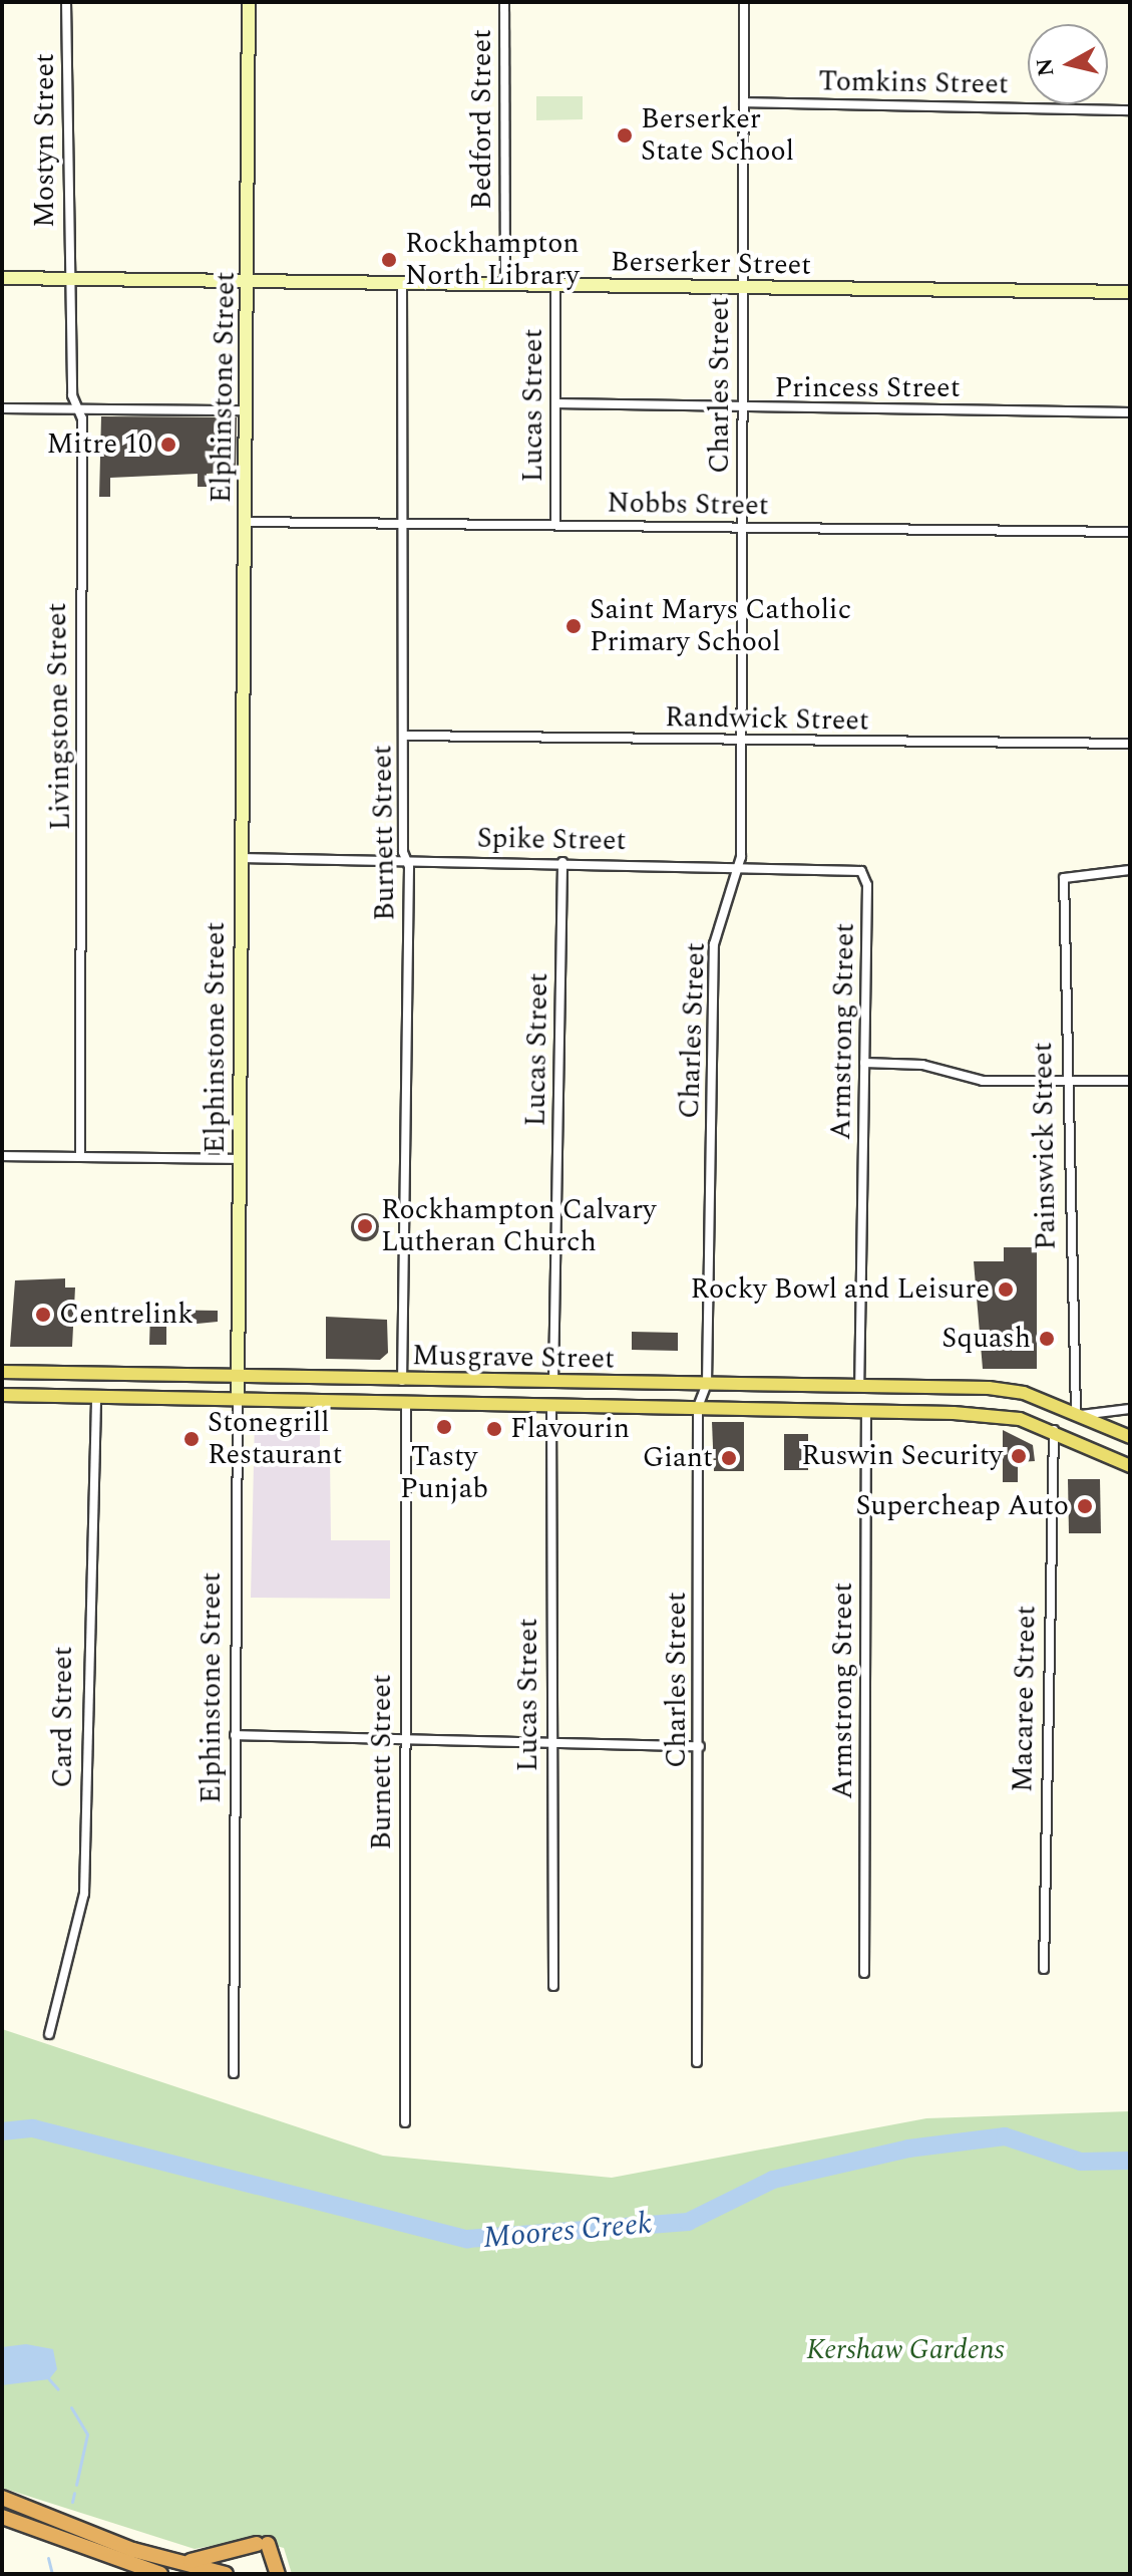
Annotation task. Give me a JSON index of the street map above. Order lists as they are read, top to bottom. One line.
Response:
{"streets":{"main road":["Musgrave Street"],"street":["Tomkins Street","Bedford Street","Mostyn Street","Berserker Street","Charles Street","Elphinstone Street","Princess Street","Lucas Street","Nobbs Street","Livingstone Street","Randwick Street","Burnett Street","Spike Street","Armstrong Street","Painswick Street","Macaree Street","Card Street"]},"crossings":[["Tomkins Street","Charles Street"],["Bedford Street","Berserker Street"],["Mostyn Street","Berserker Street"],["Mostyn Street","Livingstone Street"],["Berserker Street","Charles Street"],["Berserker Street","Elphinstone Street"],["Berserker Street","Lucas Street"],["Berserker Street","Livingstone Street"],["Berserker Street","Burnett Street"],["Charles Street","Princess Street"],["Charles Street","Nobbs Street"],["Charles Street","Randwick Street"],["Charles Street","Spike Street"],["Charles Street","Musgrave Street"],["Elphinstone Street","Nobbs Street"],["Elphinstone Street","Spike Street"],["Elphinstone Street","Musgrave Street"],["Princess Street","Lucas Street"],["Lucas Street","Nobbs Street"],["Lucas Street","Spike Street"],["Lucas Street","Musgrave Street"],["Nobbs Street","Burnett Street"],["Randwick Street","Burnett Street"],["Burnett Street","Spike Street"],["Burnett Street","Musgrave Street"],["Spike Street","Armstrong Street"],["Armstrong Street","Musgrave Street"],["Painswick Street","Musgrave Street"],["Musgrave Street","Macaree Street"],["Musgrave Street","Card Street"]],"water":["Moores Creek"],"parks":["Kershaw Gardens"],"places":["Berserker State School","Rockhampton North Library","Mitre 10","Saint Marys Catholic Primary School","Rockhampton Calvary Lutheran Church","Rocky Bowl and Leisure","Centrelink","Squash","Tasty Punjab","Flavourin","Stonegrill Restaurant","Ruswin Security","Giant","Supercheap Auto"],"north":"left"}
